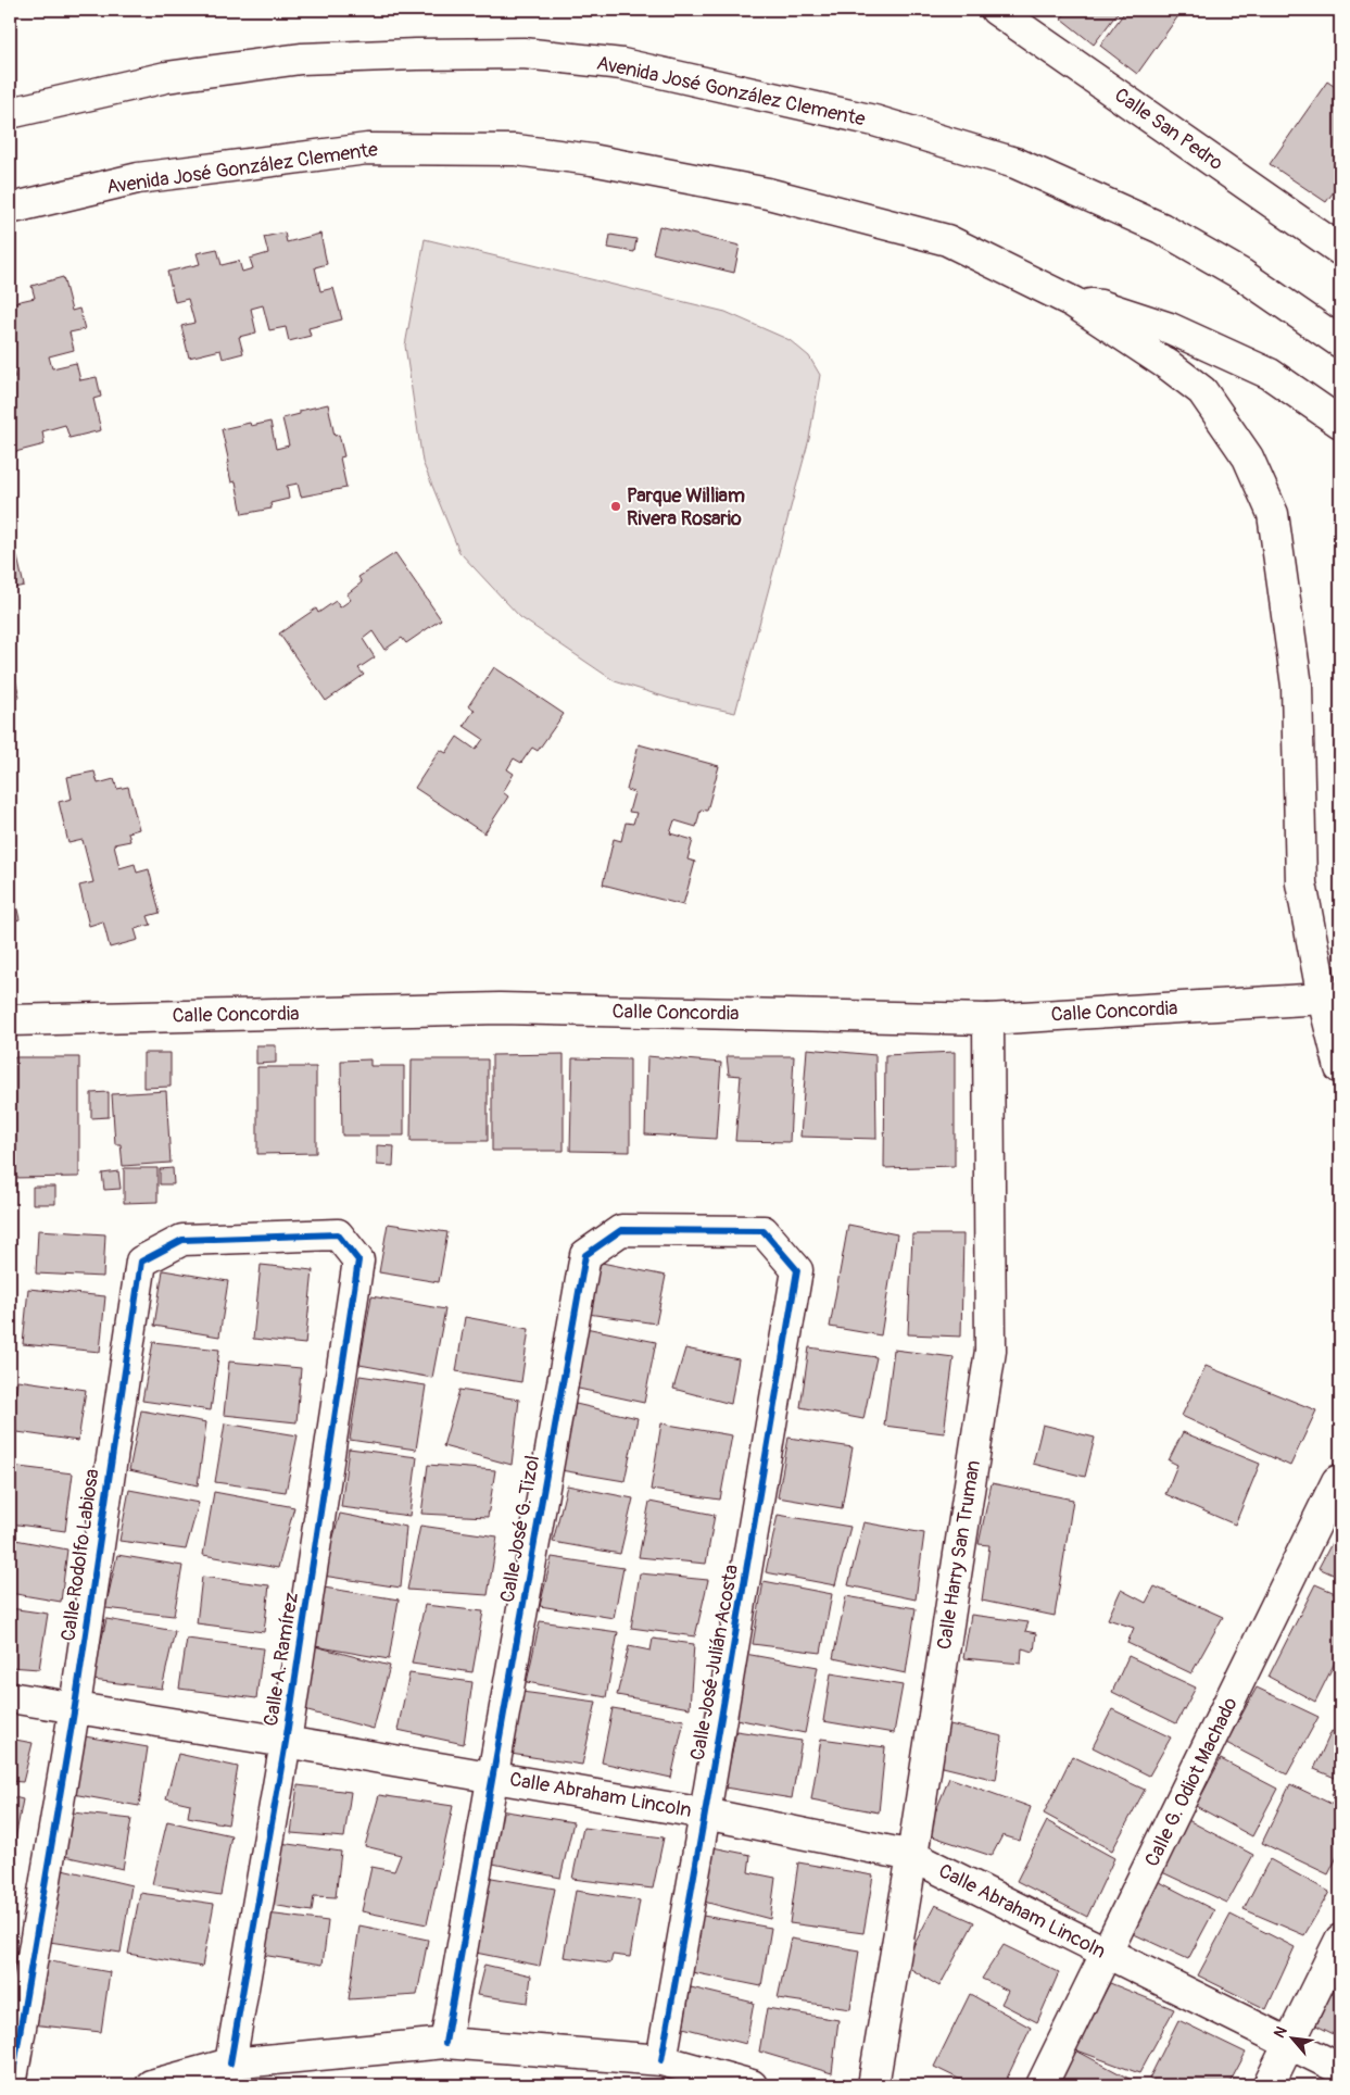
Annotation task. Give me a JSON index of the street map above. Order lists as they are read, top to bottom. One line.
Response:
{"streets":{"street":["Avenida José González Clemente","Calle San Pedro","Calle Concordia","Calle José G. Tizol","Calle Rodolfo Labiosa","Calle Harry San Truman","Calle A. Ramírez","Calle José Julián Acosta","Calle G. Odiot Machado","Calle Abraham Lincoln"]},"crossings":[["Avenida José González Clemente","Calle Concordia"],["Calle Concordia","Calle Harry San Truman"],["Calle José G. Tizol","Calle José Julián Acosta"],["Calle José G. Tizol","Calle Abraham Lincoln"],["Calle Rodolfo Labiosa","Calle A. Ramírez"],["Calle Rodolfo Labiosa","Calle Abraham Lincoln"],["Calle Harry San Truman","Calle Abraham Lincoln"],["Calle A. Ramírez","Calle Abraham Lincoln"],["Calle José Julián Acosta","Calle Abraham Lincoln"],["Calle G. Odiot Machado","Calle Abraham Lincoln"]],"places":["Parque William Rivera Rosario"],"north":"top left"}
